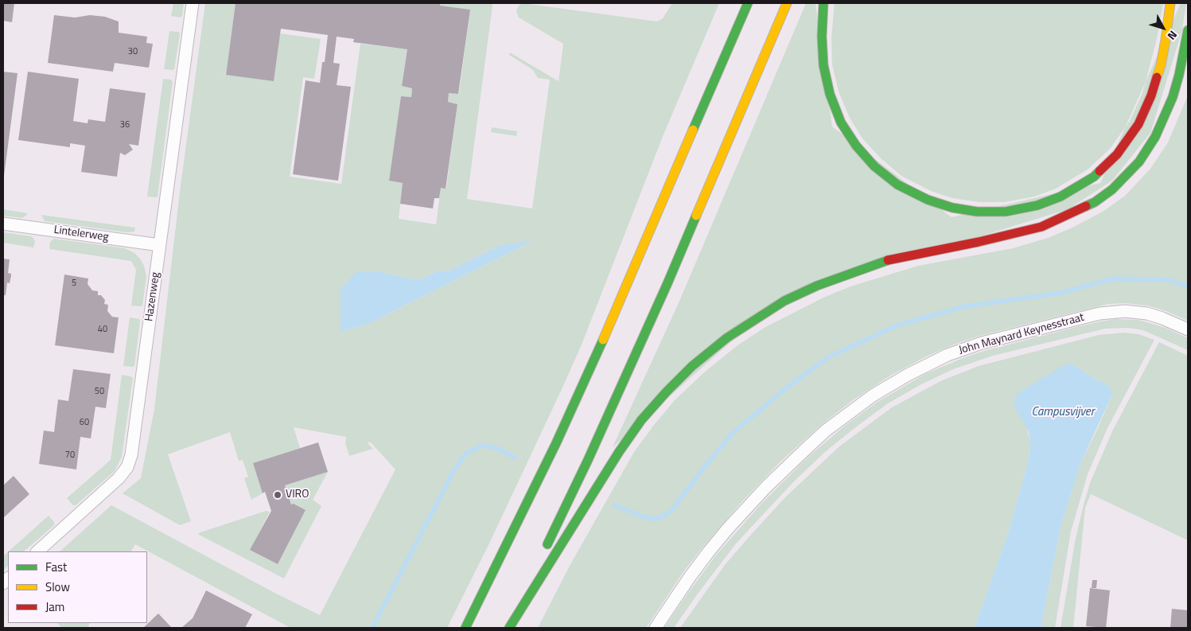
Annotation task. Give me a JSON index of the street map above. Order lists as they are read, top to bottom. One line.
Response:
{"streets":{"street":["Lintelerweg","Hazenweg","John Maynard Keynesstraat"]},"crossings":[["Lintelerweg","Hazenweg"]],"water":["Campusvijver"],"places":["VIRO"],"house_numbers":["30","36","5","40","50","60","70"],"legend":["Fast","Slow","Jam"],"north":"bottom right"}
